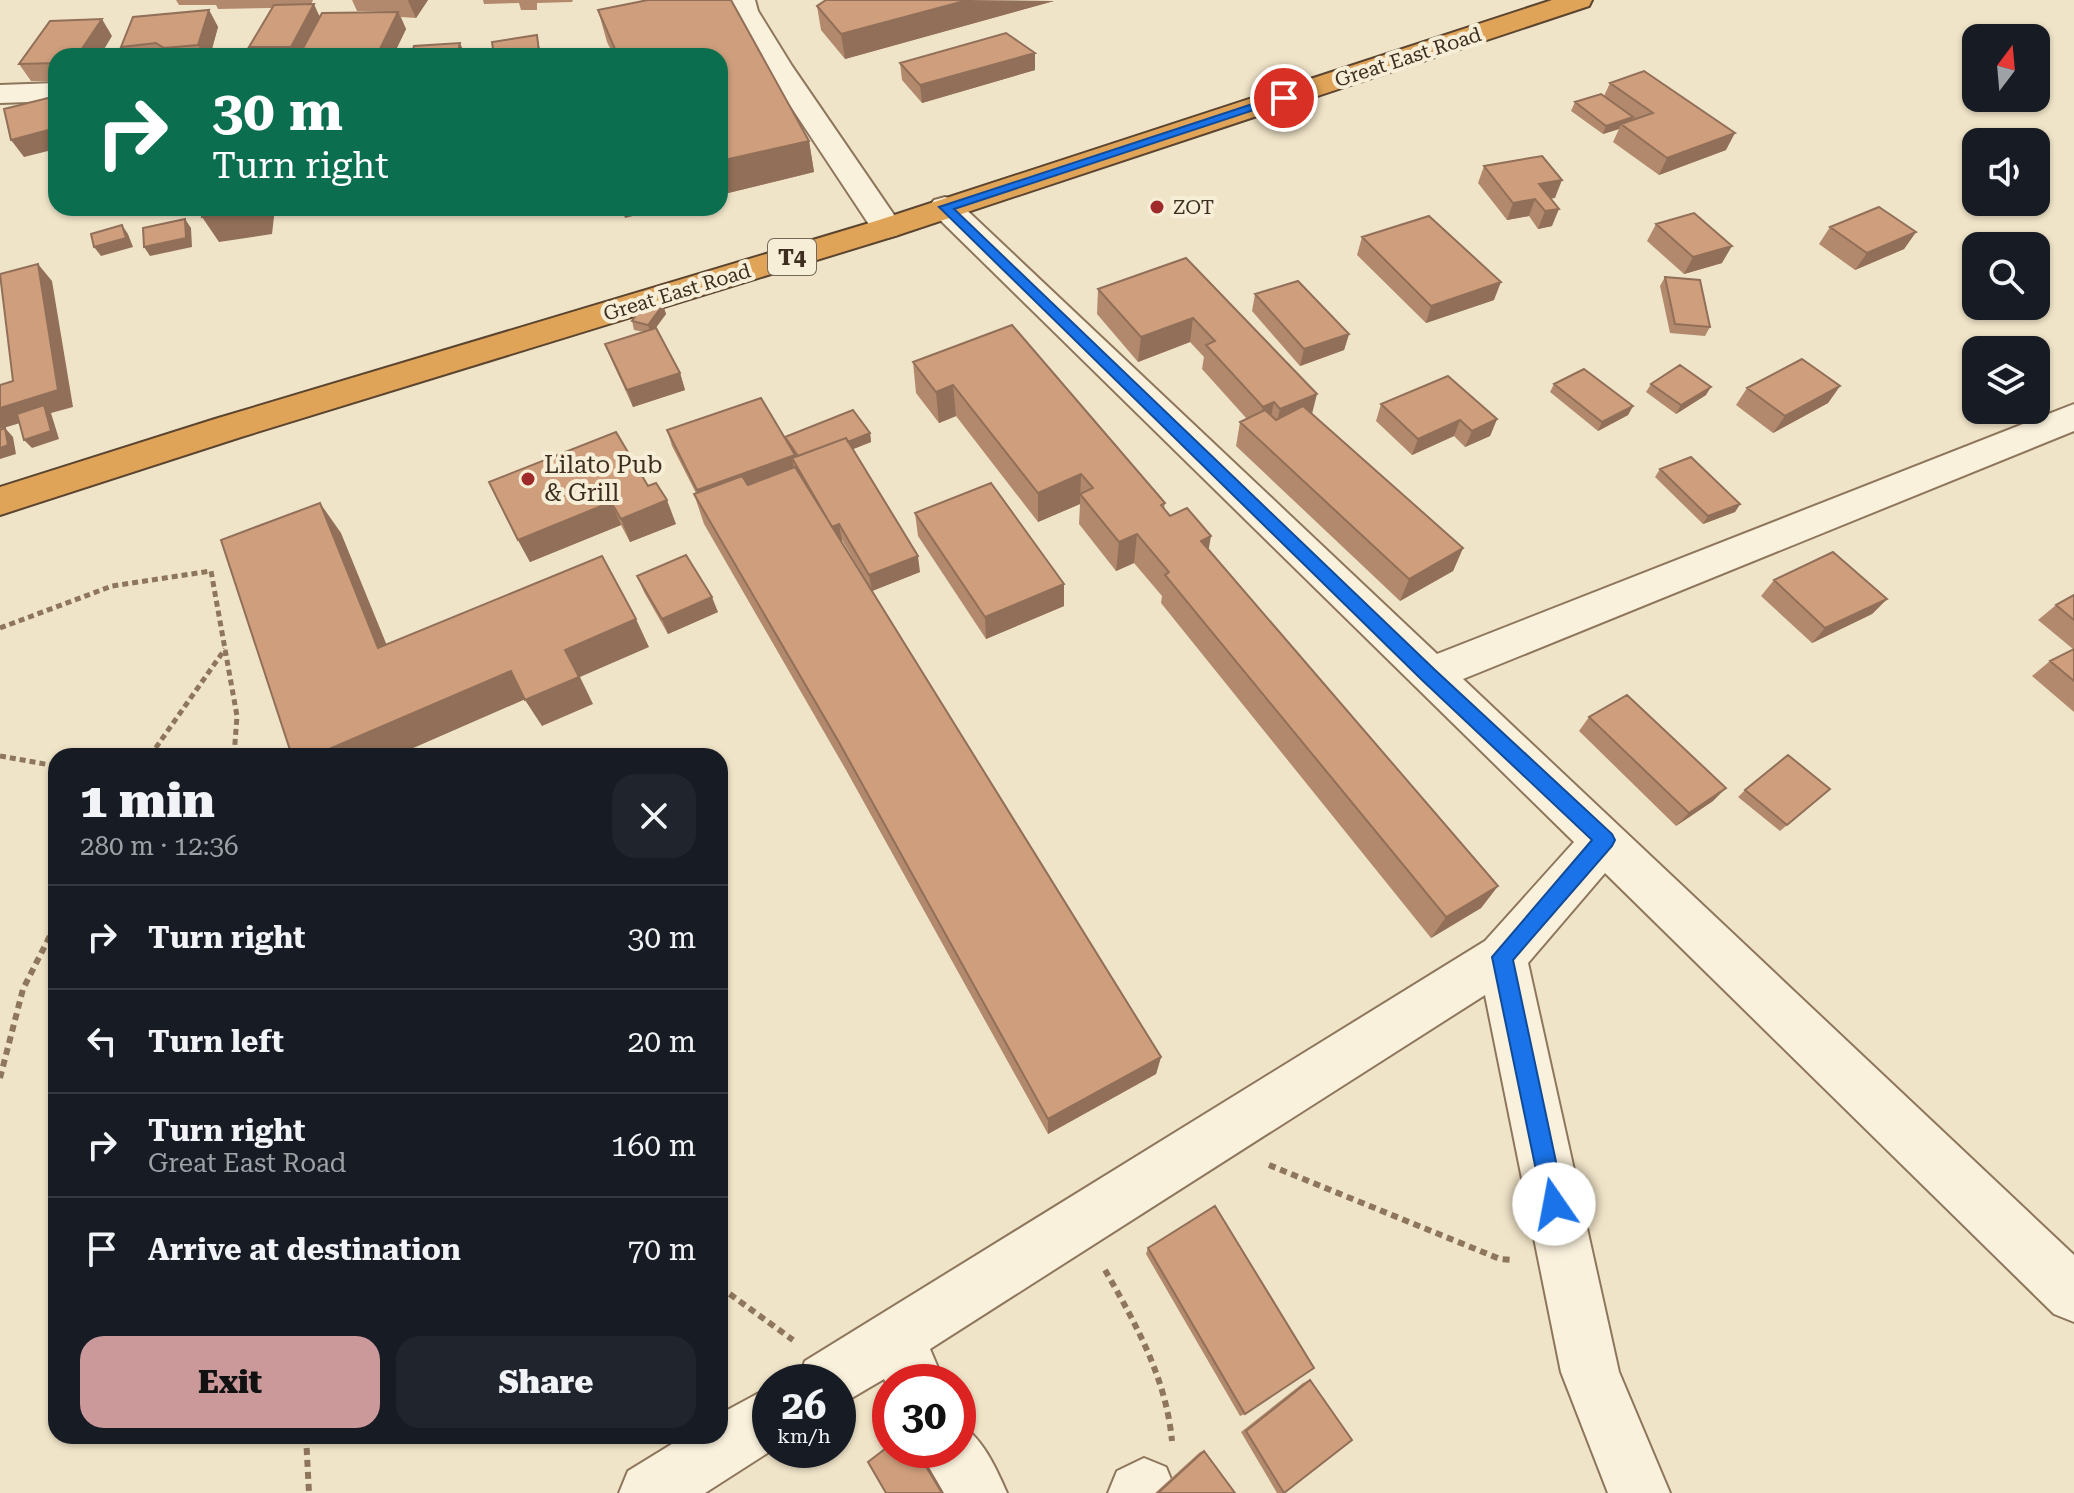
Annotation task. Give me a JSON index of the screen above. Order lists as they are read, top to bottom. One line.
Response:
{"streets":{"highway":["Great East Road","T4"]},"places":["ZOT","Lilato Pub & Grill"],"north":"top","page":{"turn":["30 m","Turn right"],"heading":["1 min","280 m · 12:36"],"list":[{"name":"Turn right","value":"30 m"},{"name":"Turn left","value":"20 m"},{"name":"Turn right","note":"Great East Road","value":"160 m"},{"name":"Arrive at destination","value":"70 m"}],"buttons":["Exit","Share"],"speed":"26 km/h","limit":"30"}}
